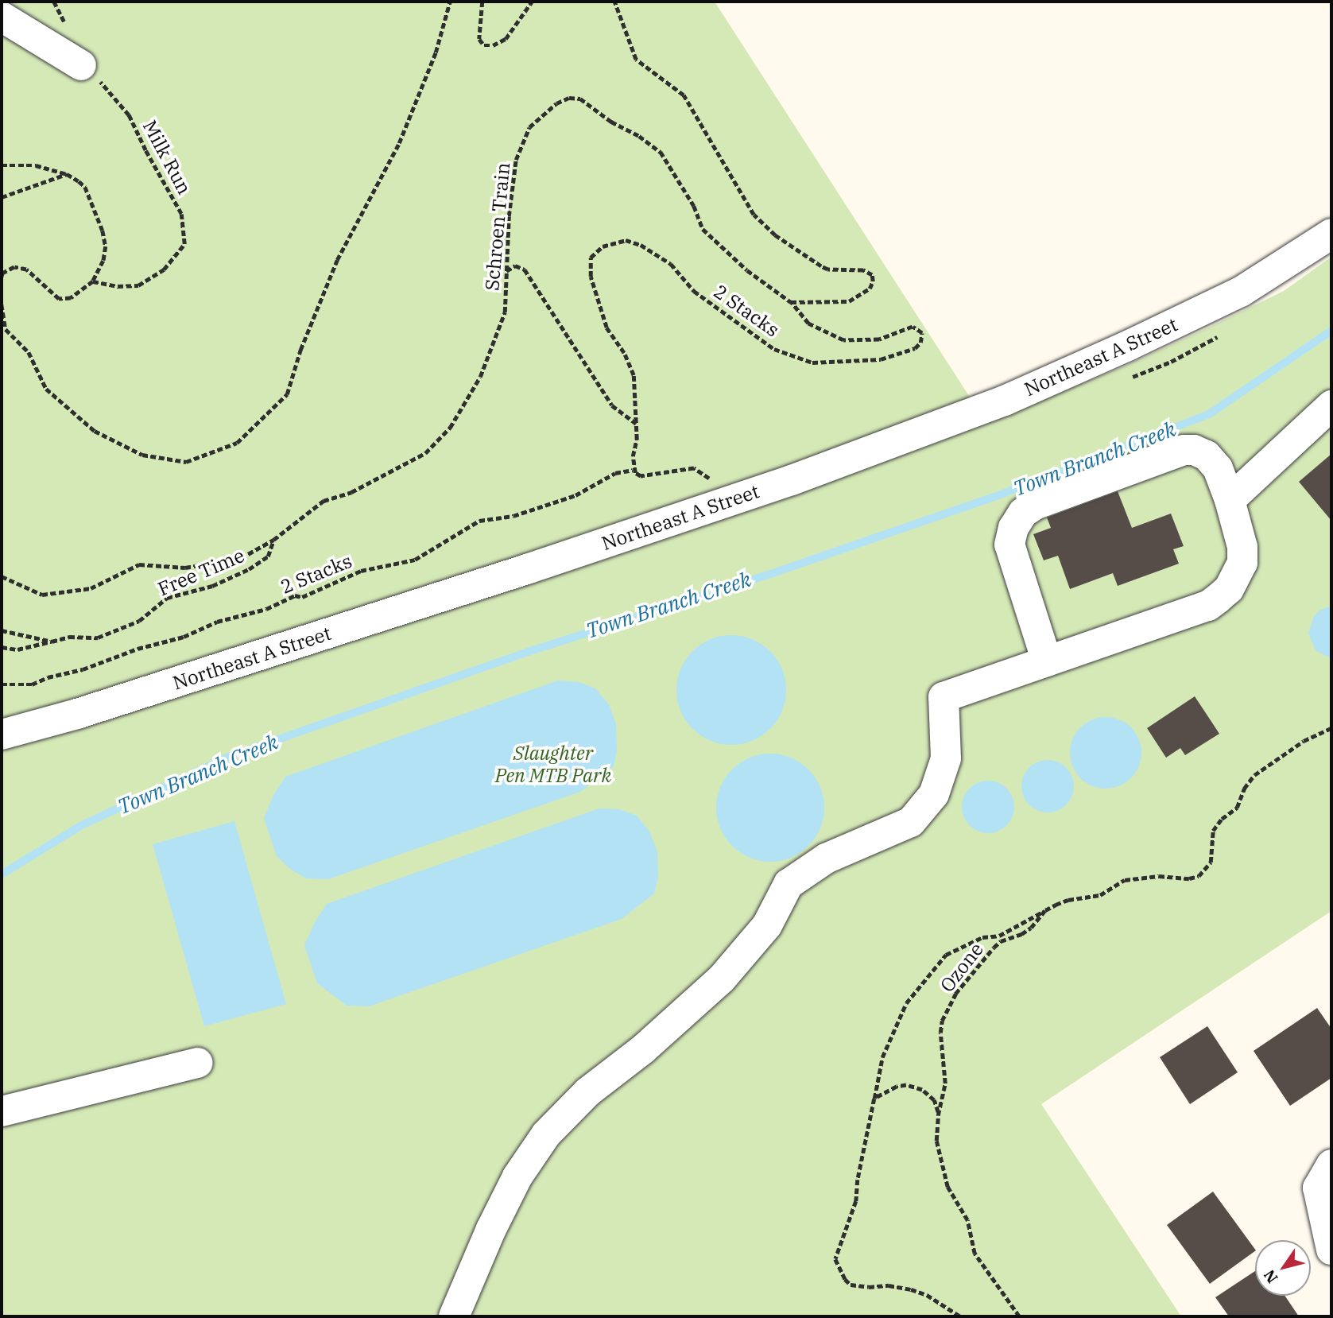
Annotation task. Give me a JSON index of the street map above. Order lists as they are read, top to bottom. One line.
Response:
{"streets":{"street":["Northeast A Street"],"path":["Milk Run","Schroen Train","2 Stacks","Free Time","Ozone"]},"crossings":[["Schroen Train","2 Stacks"],["Schroen Train","Free Time"],["2 Stacks","Northeast A Street"]],"water":["Town Branch Creek"],"parks":["Slaughter Pen MTB Park"],"north":"bottom left"}
